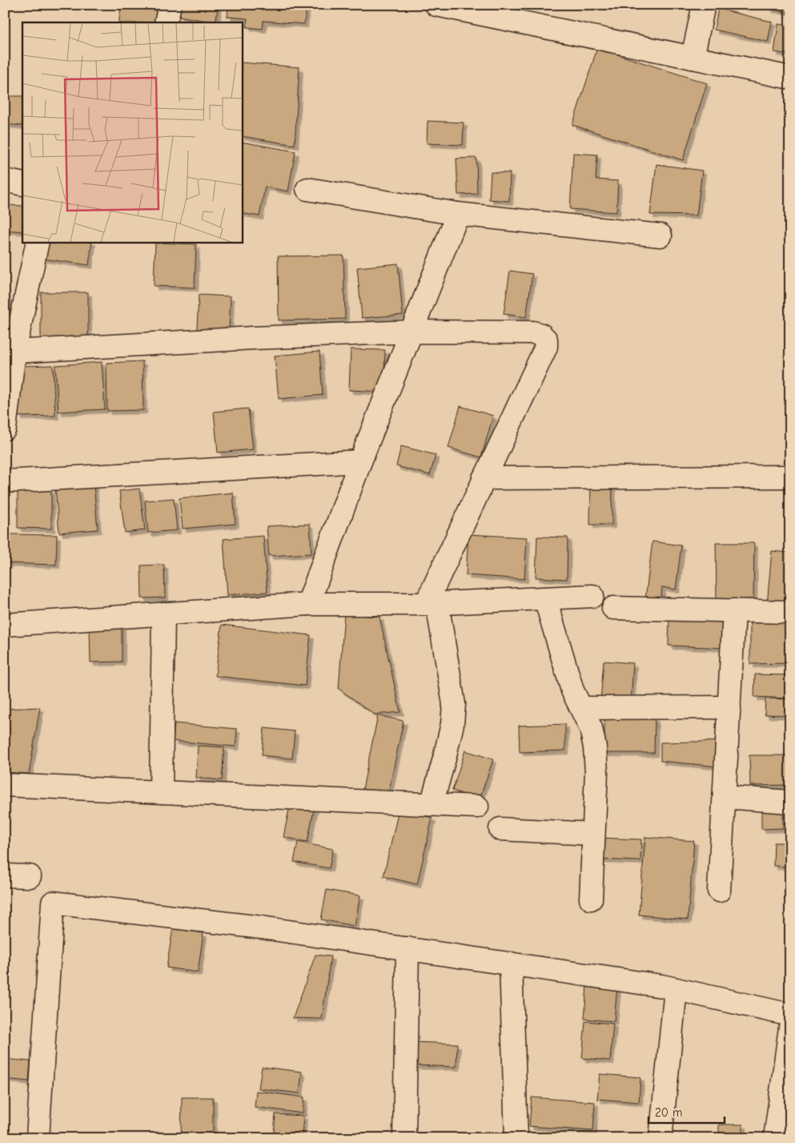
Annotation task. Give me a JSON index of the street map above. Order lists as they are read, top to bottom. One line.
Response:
{"scale_bar":"20 m"}
